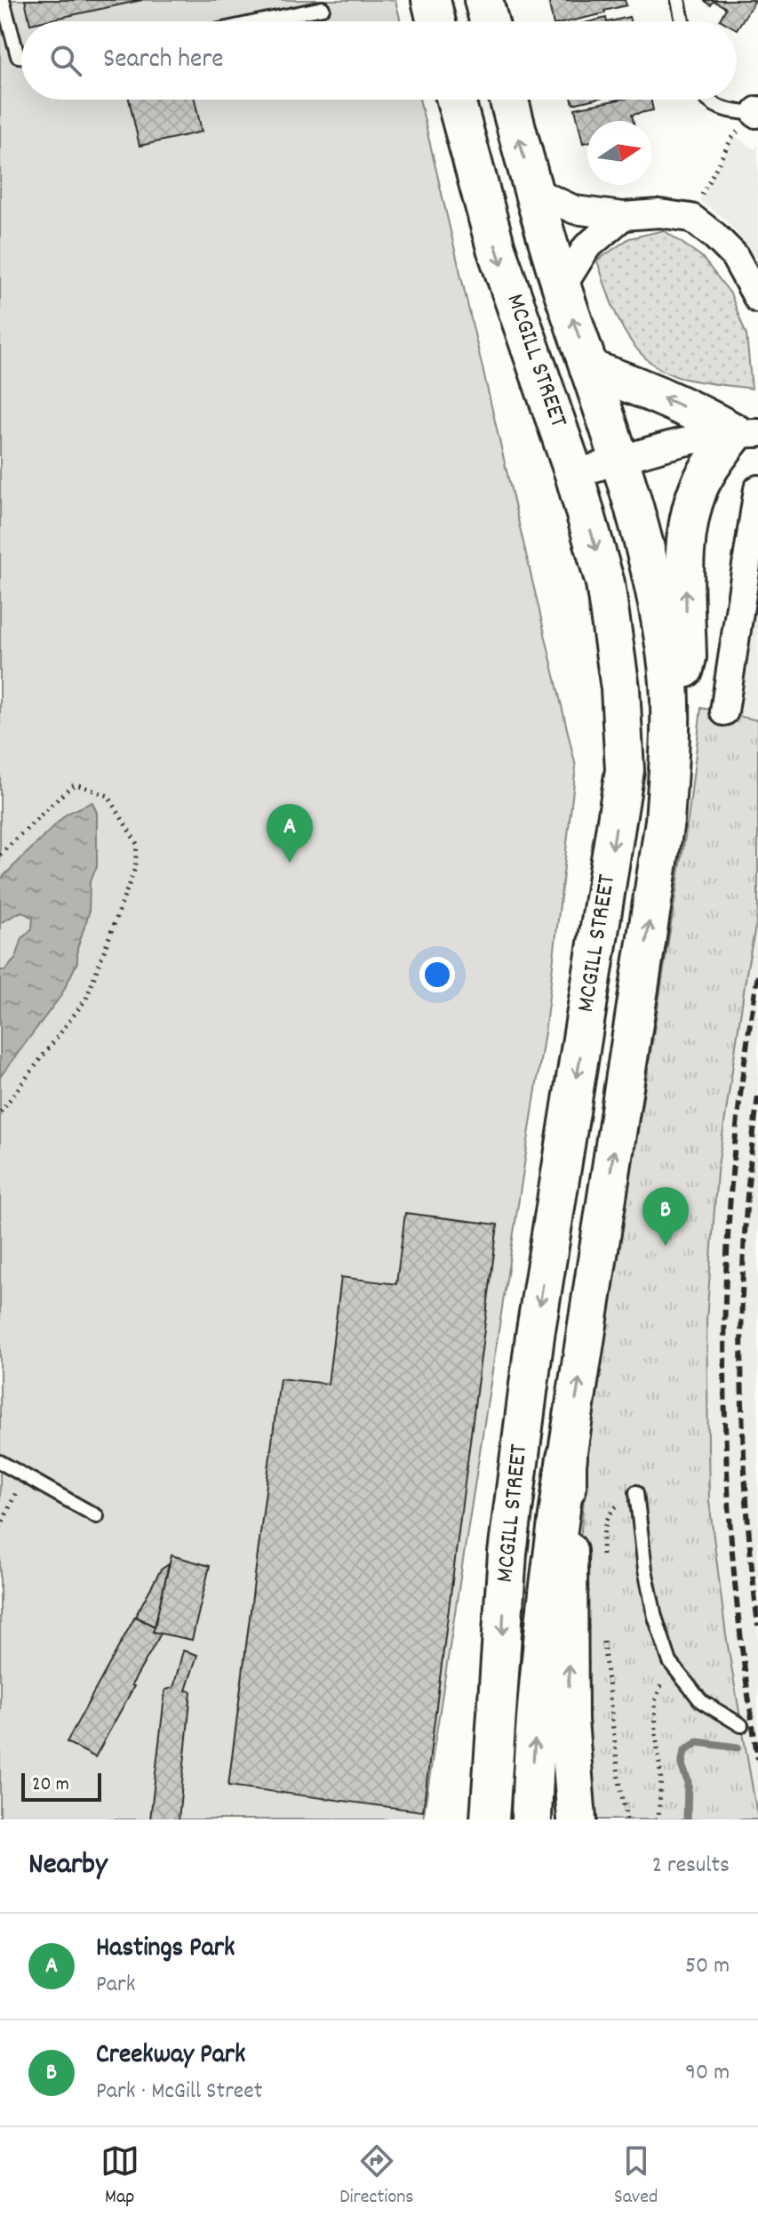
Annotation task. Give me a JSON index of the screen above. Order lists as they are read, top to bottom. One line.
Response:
{"streets":{"main road":["MCGILL STREET"]},"scale_bar":"20 m","north":"right","page":{"search":"Search here","pins":["A","B"],"scale":"20 m","heading":["Nearby","2 results"],"list":[{"mark":"A","name":"Hastings Park","note":"Park","value":"50 m"},{"mark":"B","name":"Creekway Park","note":"Park · McGill Street","value":"90 m"}],"nav":["Map","Directions","Saved"]}}
